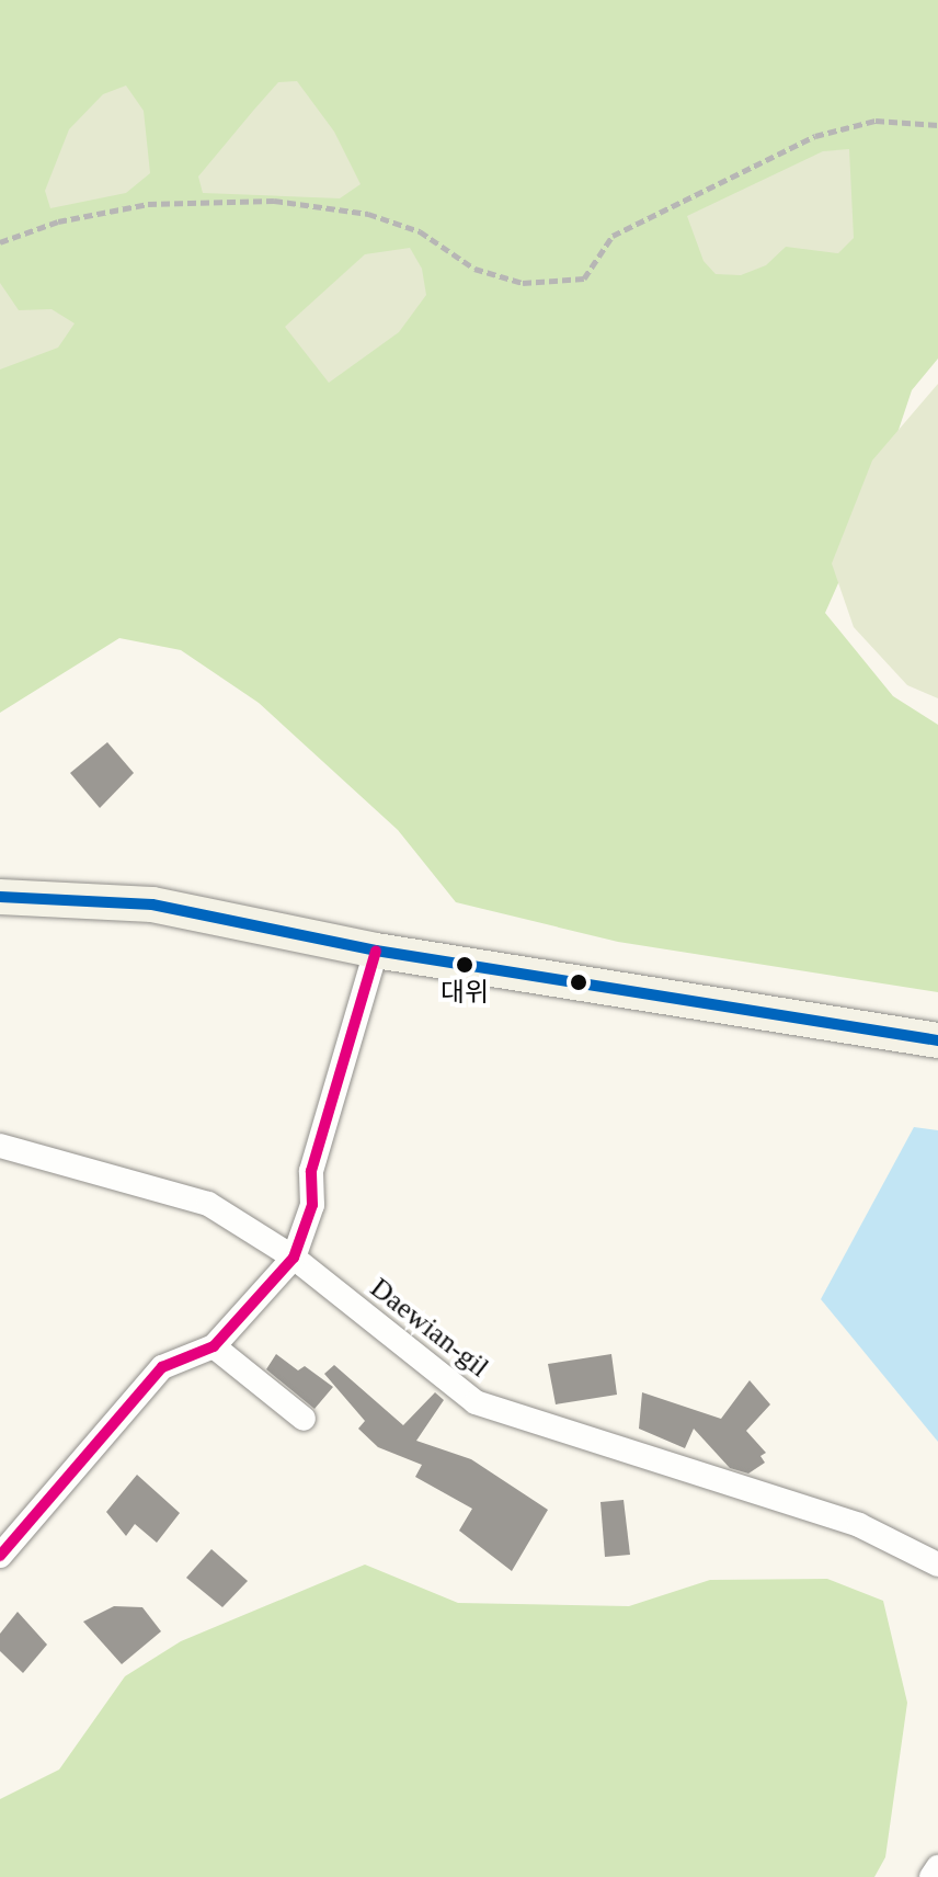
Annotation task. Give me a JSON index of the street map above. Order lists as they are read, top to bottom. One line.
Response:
{"streets":{"street":["Daewian-gil"]},"places":["대위"]}
